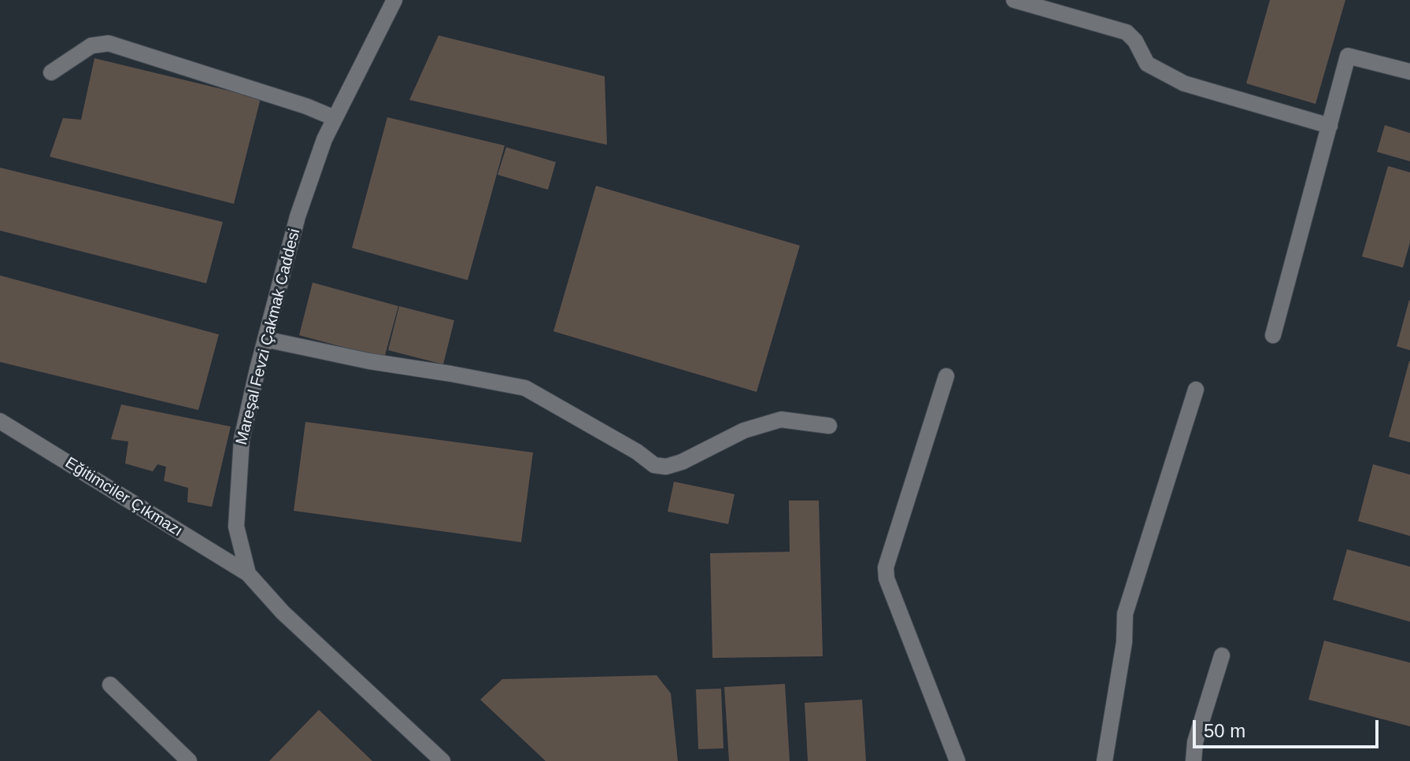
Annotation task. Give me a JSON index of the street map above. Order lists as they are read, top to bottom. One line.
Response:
{"streets":{"street":["Mareşal Fevzi Çakmak Caddesi","Eğitimciler Çıkmazı"]},"crossings":[["Mareşal Fevzi Çakmak Caddesi","Eğitimciler Çıkmazı"]],"scale_bar":"50 m"}
